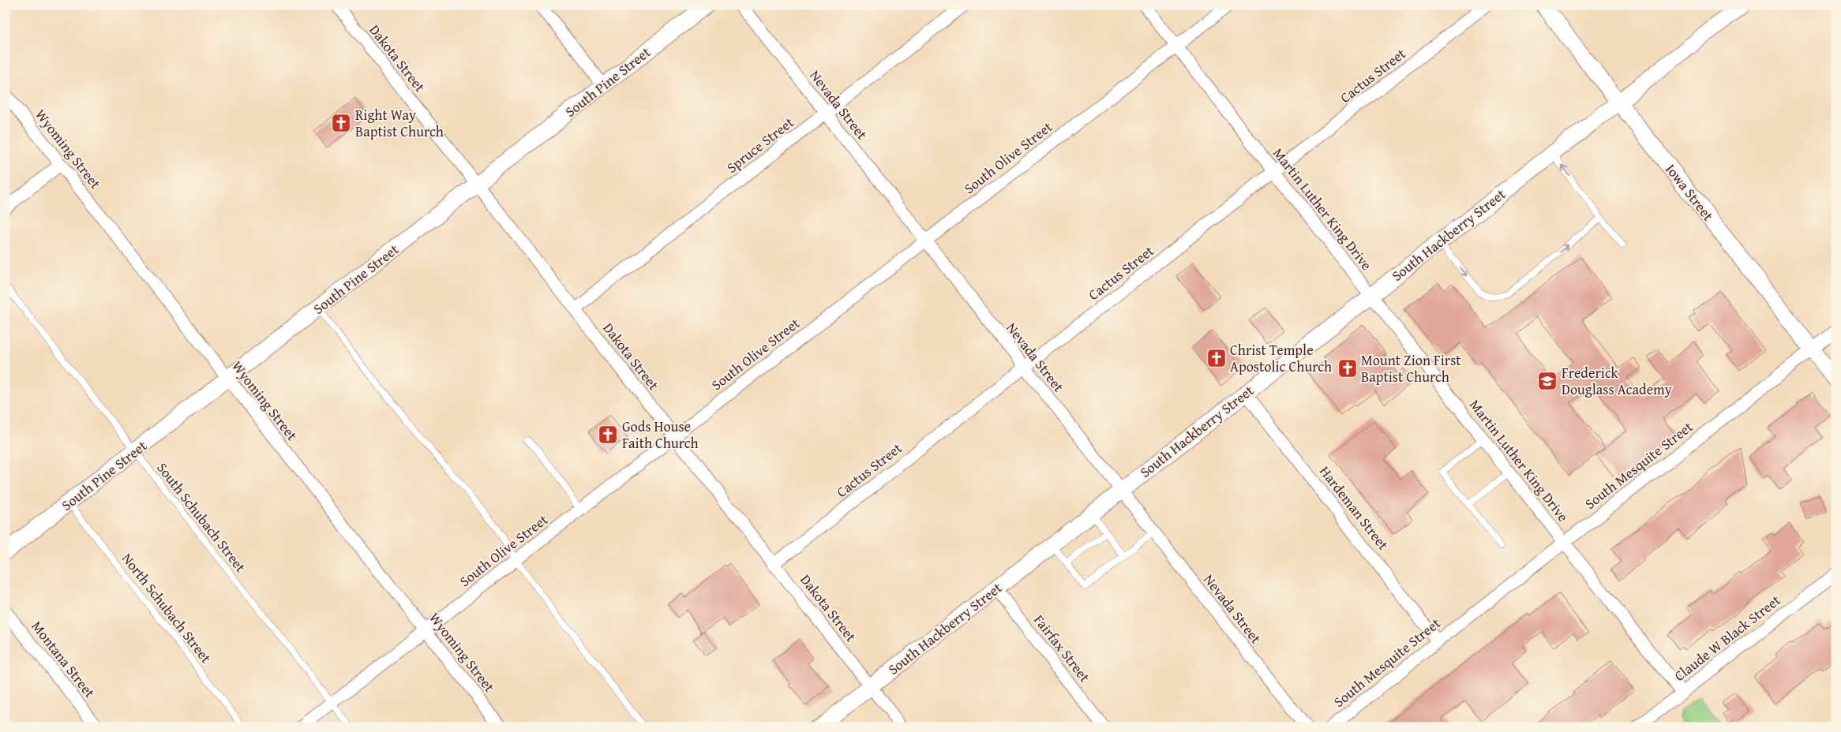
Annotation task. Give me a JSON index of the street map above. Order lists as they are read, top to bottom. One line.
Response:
{"streets":{"main road":["South Pine Street","Iowa Street","South Hackberry Street"],"street":["Dakota Street","Cactus Street","Nevada Street","Spruce Street","Wyoming Street","South Olive Street","Martin Luther King Drive","South Mesquite Street","Hardeman Street","Claude W Black Street","Fairfax Street","Montana Street"],"lane":["South Schubach Street","North Schubach Street"]},"crossings":[["Dakota Street","Cactus Street"],["Dakota Street","South Pine Street"],["Dakota Street","Spruce Street"],["Dakota Street","South Olive Street"],["Dakota Street","South Hackberry Street"],["Cactus Street","Nevada Street"],["Cactus Street","Martin Luther King Drive"],["South Pine Street","Wyoming Street"],["South Pine Street","South Schubach Street"],["South Pine Street","North Schubach Street"],["Nevada Street","Spruce Street"],["Nevada Street","South Olive Street"],["Nevada Street","South Hackberry Street"],["Wyoming Street","South Olive Street"],["South Olive Street","Martin Luther King Drive"],["South Olive Street","South Schubach Street"],["Iowa Street","South Hackberry Street"],["Iowa Street","South Mesquite Street"],["Martin Luther King Drive","South Hackberry Street"],["Martin Luther King Drive","South Mesquite Street"],["Martin Luther King Drive","Claude W Black Street"],["South Hackberry Street","Hardeman Street"],["South Hackberry Street","Fairfax Street"],["South Mesquite Street","Hardeman Street"]],"places":{"church":["Right Way Baptist Church","Christ Temple Apostolic Church","Mount Zion First Baptist Church","Gods House Faith Church"],"school or university":["Frederick Douglass Academy"]}}
